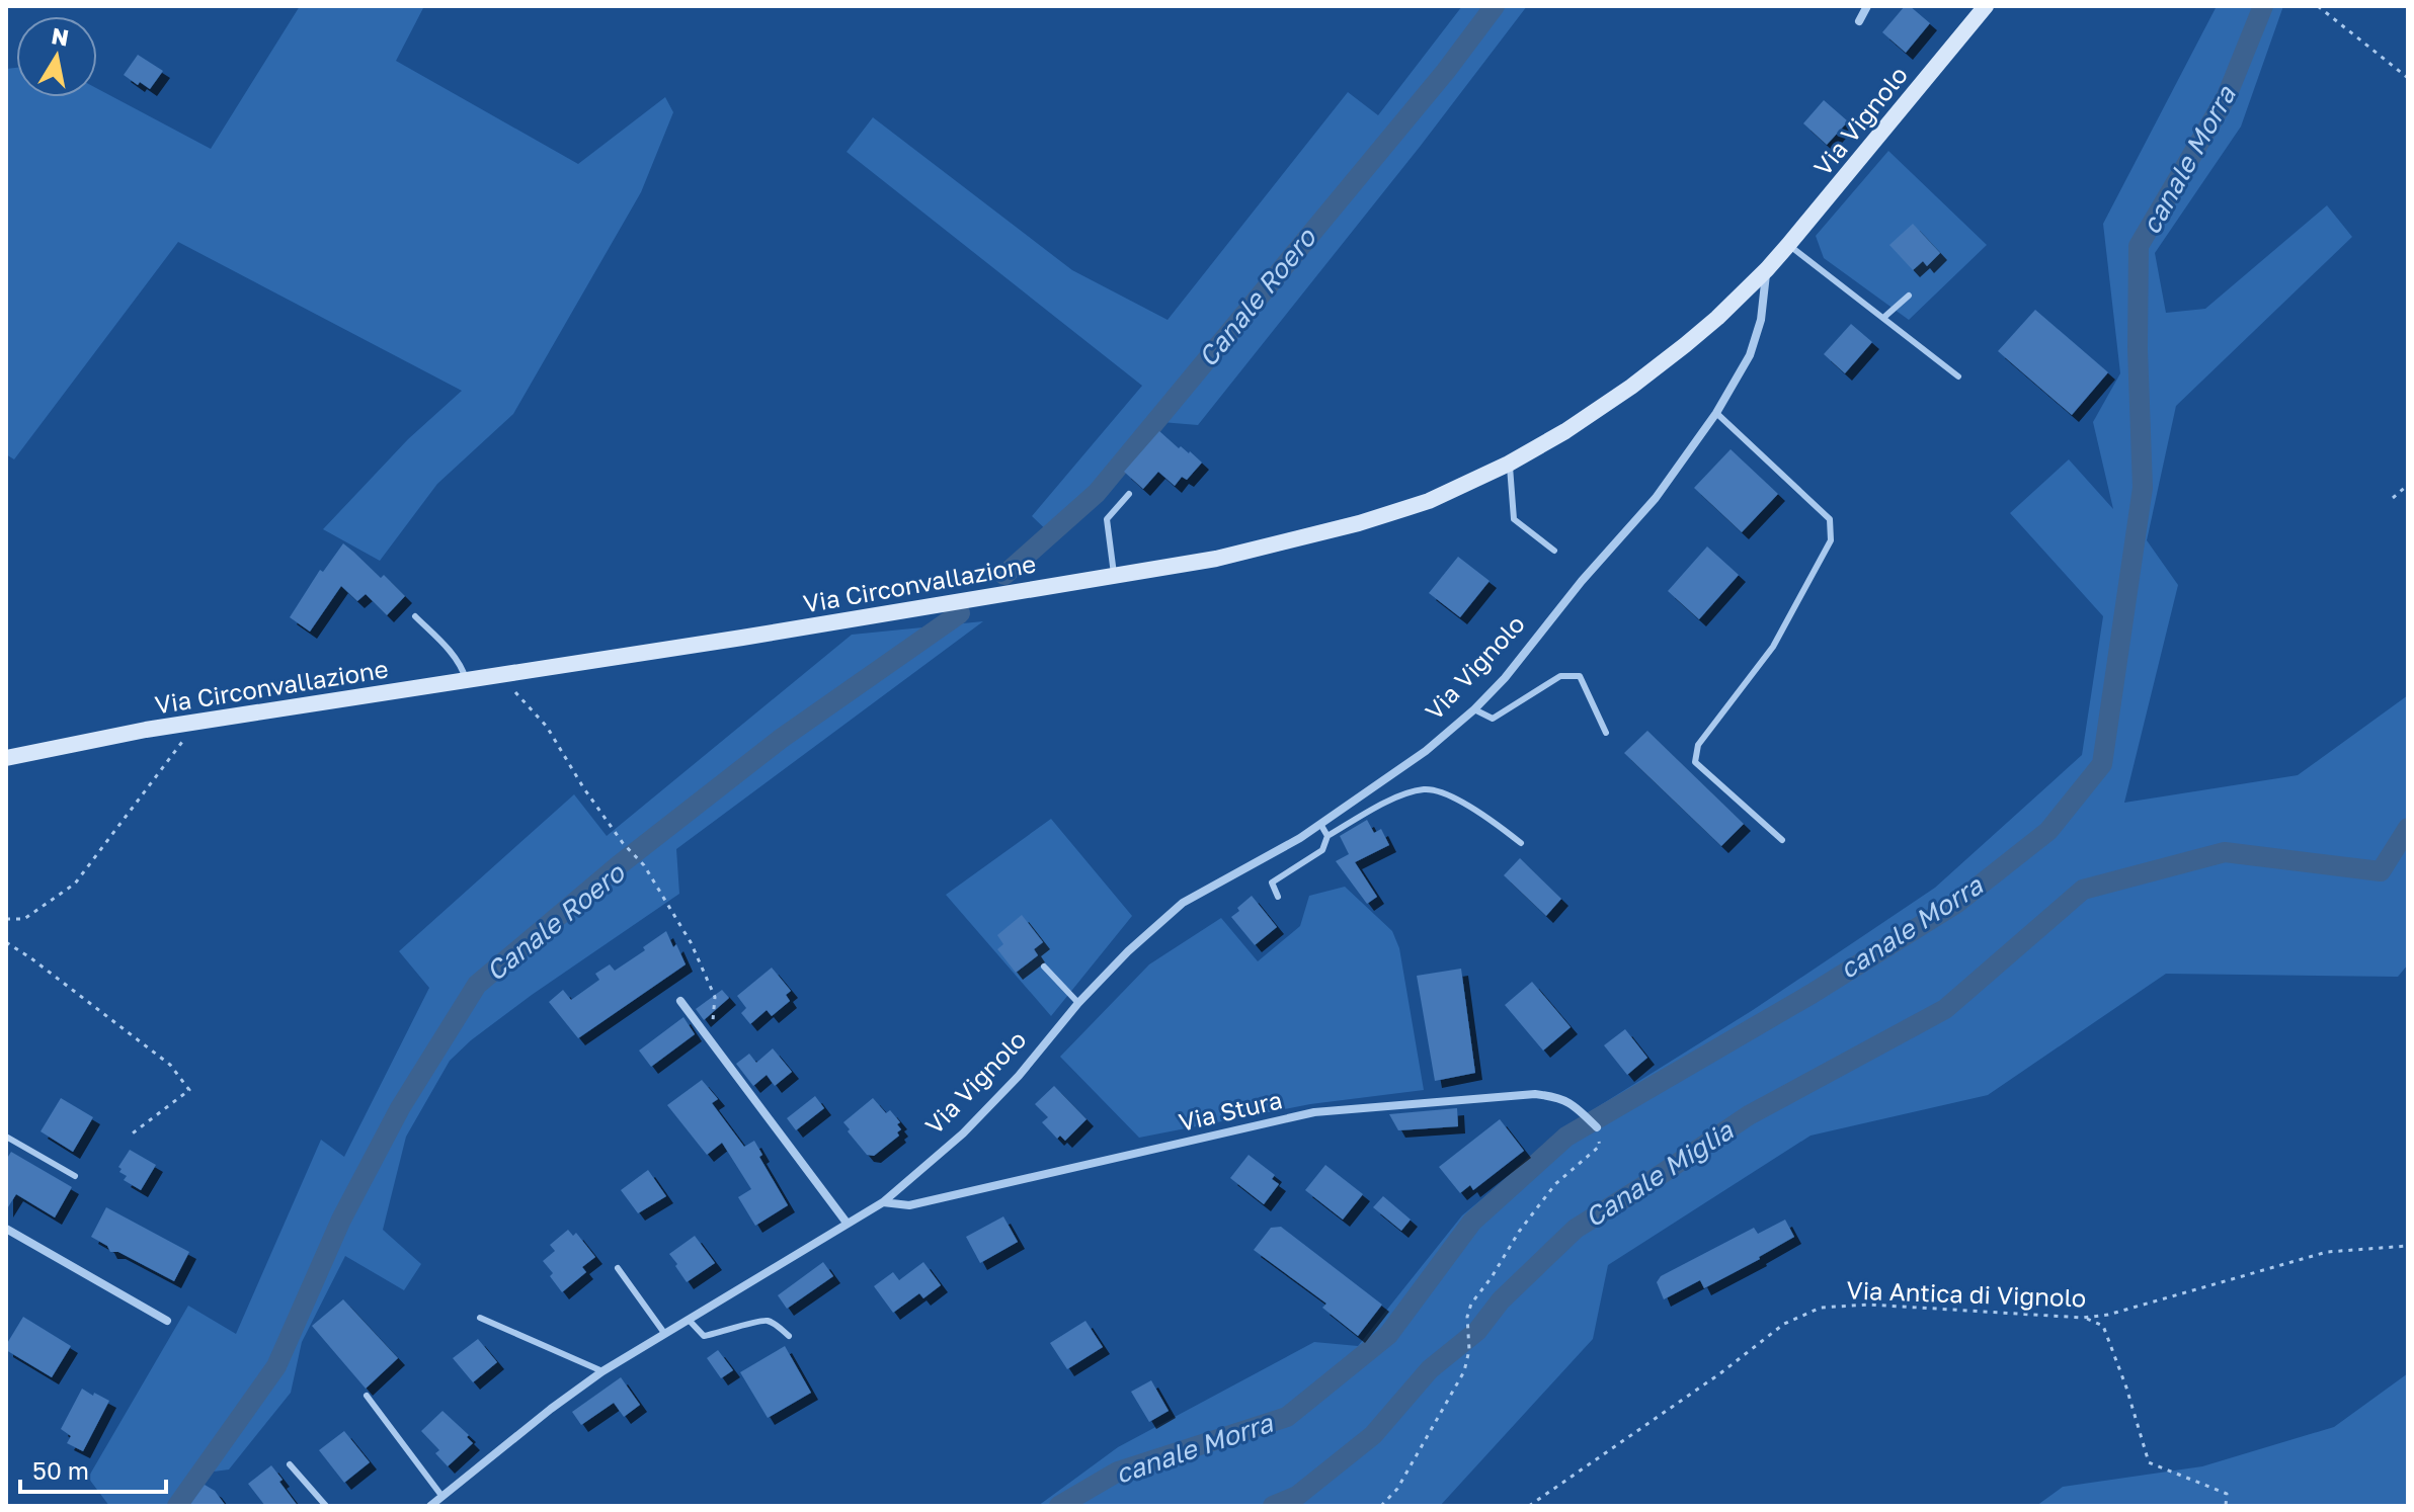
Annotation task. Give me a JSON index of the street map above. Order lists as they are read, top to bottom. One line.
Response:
{"streets":{"main road":["Via Vignolo","Via Circonvallazione"],"street":["Via Stura"],"path":["Via Antica di Vignolo"]},"crossings":[["Via Vignolo","Via Circonvallazione"],["Via Vignolo","Via Stura"]],"water":["canale Morra","Canale Roero","Canale Miglia"],"scale_bar":"50 m","north":"top"}
